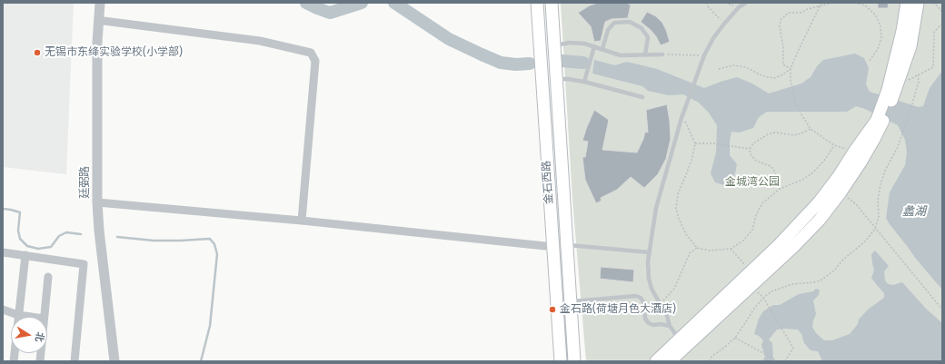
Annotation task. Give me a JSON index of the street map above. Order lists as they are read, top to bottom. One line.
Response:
{"streets":{"main road":["金石西路"],"street":["廷弼路"]},"water":["蠡湖"],"parks":["金城湾公园"],"places":["无锡市东绛实验学校(小学部)","金石路(荷塘月色大酒店)"],"north":"right"}
